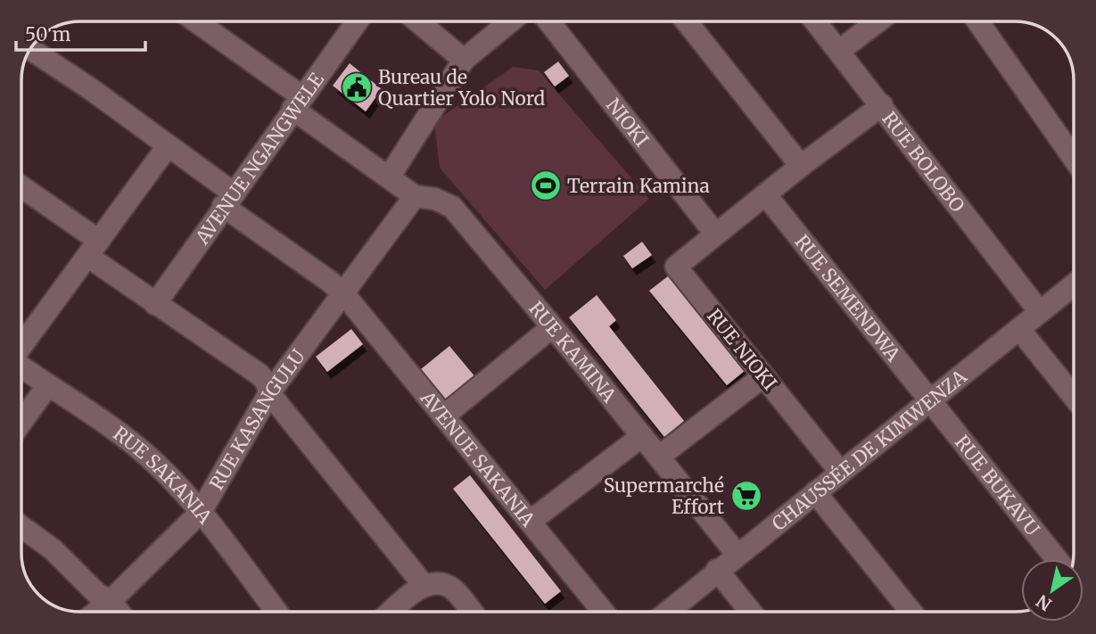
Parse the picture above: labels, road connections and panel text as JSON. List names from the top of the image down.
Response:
{
  "streets": {
    "street": [
      "NIOKI",
      "AVENUE NGANGWELE",
      "RUE BOLOBO",
      "RUE SEMENDWA",
      "RUE NIOKI",
      "RUE KAMINA",
      "RUE KASANGULU",
      "CHAUSSÉE DE KIMWENZA",
      "AVENUE SAKANIA",
      "RUE SAKANIA",
      "RUE BUKAVU"
    ]
  },
  "crossings": [
    ["NIOKI", "RUE NIOKI"],
    ["AVENUE NGANGWELE", "RUE KAMINA"],
    ["AVENUE NGANGWELE", "AVENUE SAKANIA"],
    ["RUE BOLOBO", "CHAUSSÉE DE KIMWENZA"],
    ["RUE SEMENDWA", "CHAUSSÉE DE KIMWENZA"],
    ["RUE SEMENDWA", "RUE BUKAVU"],
    ["RUE NIOKI", "CHAUSSÉE DE KIMWENZA"],
    ["RUE KAMINA", "RUE KASANGULU"],
    ["RUE KAMINA", "CHAUSSÉE DE KIMWENZA"],
    ["RUE KASANGULU", "AVENUE SAKANIA"],
    ["RUE KASANGULU", "RUE SAKANIA"],
    ["CHAUSSÉE DE KIMWENZA", "RUE BUKAVU"]
  ],
  "places": {
    "public building": ["Bureau de Quartier Yolo Nord"],
    "sports": ["Terrain Kamina"],
    "supermarket": ["Supermarché Effort"]
  },
  "scale_bar": "50 m",
  "north": "bottom left"
}
